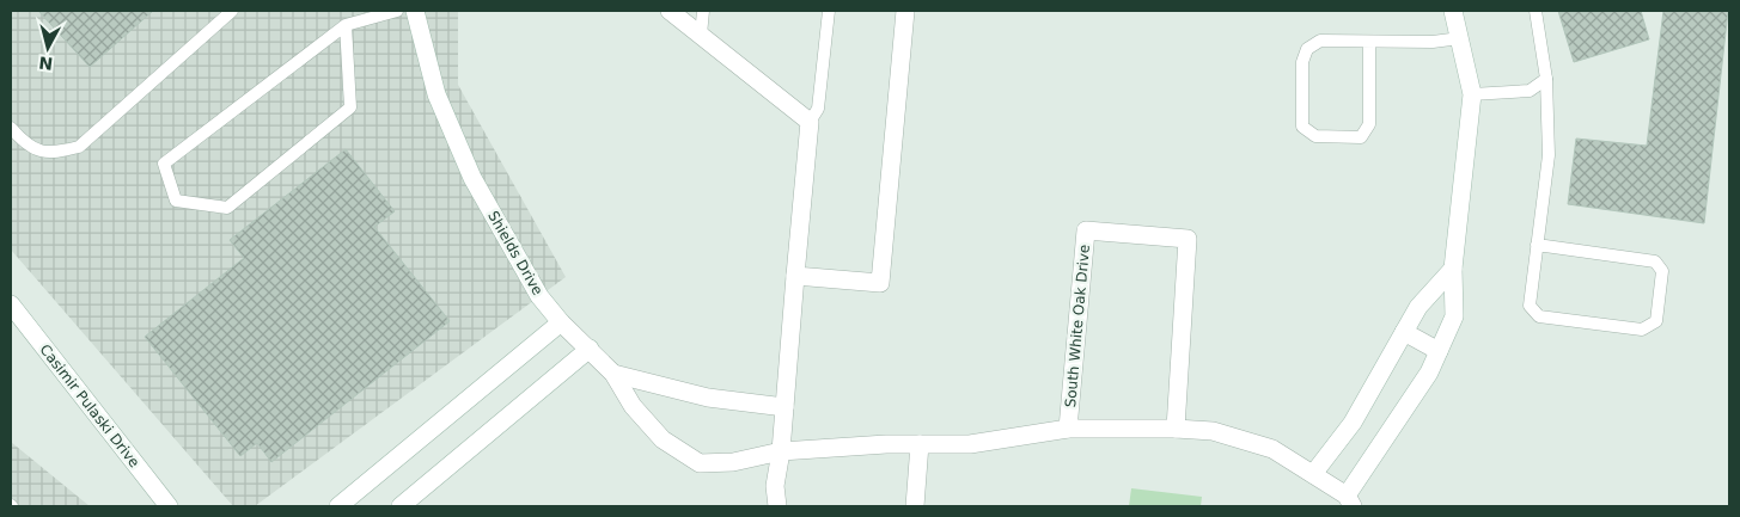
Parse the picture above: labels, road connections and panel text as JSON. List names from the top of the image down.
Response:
{
  "streets": {
    "street": ["Shields Drive", "South White Oak Drive", "Casimir Pulaski Drive"]
  },
  "crossings": [
    ["Shields Drive", "South White Oak Drive"]
  ],
  "north": "bottom"
}
